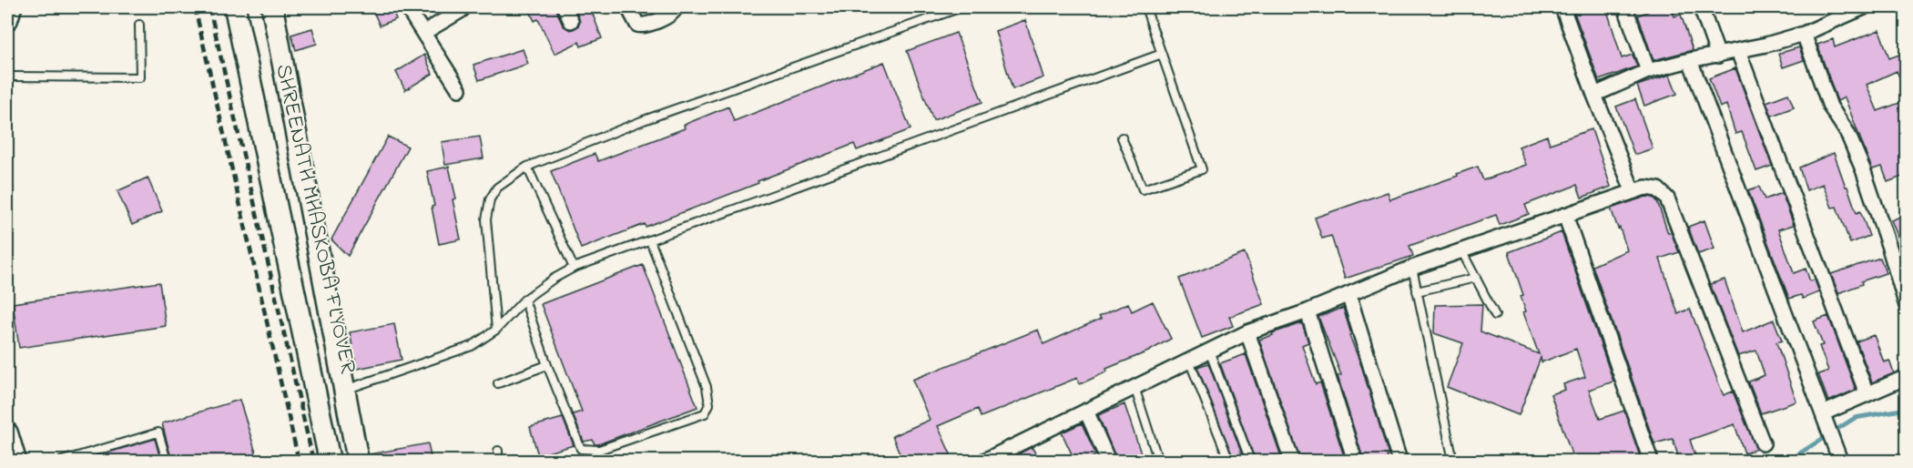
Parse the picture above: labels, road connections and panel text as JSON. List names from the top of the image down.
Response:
{
  "streets": {
    "main road": ["SHREENATH MHASKOBA FLYOVER"]
  }
}
